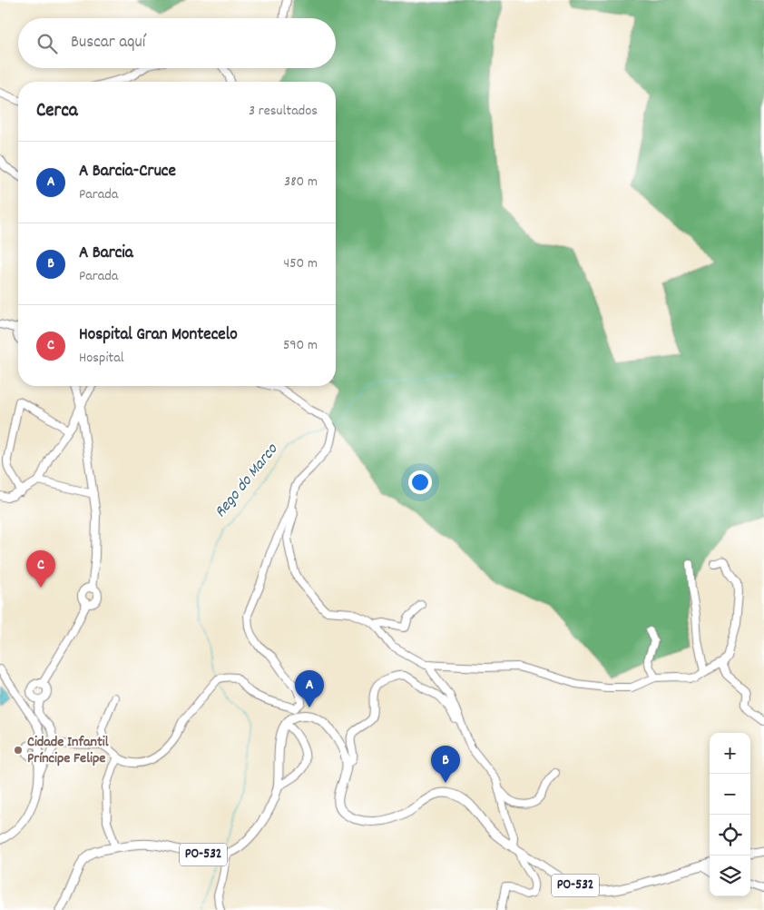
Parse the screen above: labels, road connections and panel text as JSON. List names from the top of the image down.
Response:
{
  "streets": {
    "main road": ["PO-532"]
  },
  "water": ["Rego do Marco"],
  "places": ["Cidade Infantil Príncipe Felipe"],
  "page": {
    "search": "Buscar aquí",
    "heading": ["Cerca", "3 resultados"],
    "list": [
      {
        "mark": "A",
        "name": "A Barcia-Cruce",
        "note": "Parada",
        "value": "380 m"
      },
      {
        "mark": "B",
        "name": "A Barcia",
        "note": "Parada",
        "value": "450 m"
      },
      {
        "mark": "C",
        "name": "Hospital Gran Montecelo",
        "note": "Hospital",
        "value": "590 m"
      }
    ],
    "pins": ["C", "A", "B"],
    "map_buttons": ["+", "−"]
  }
}
